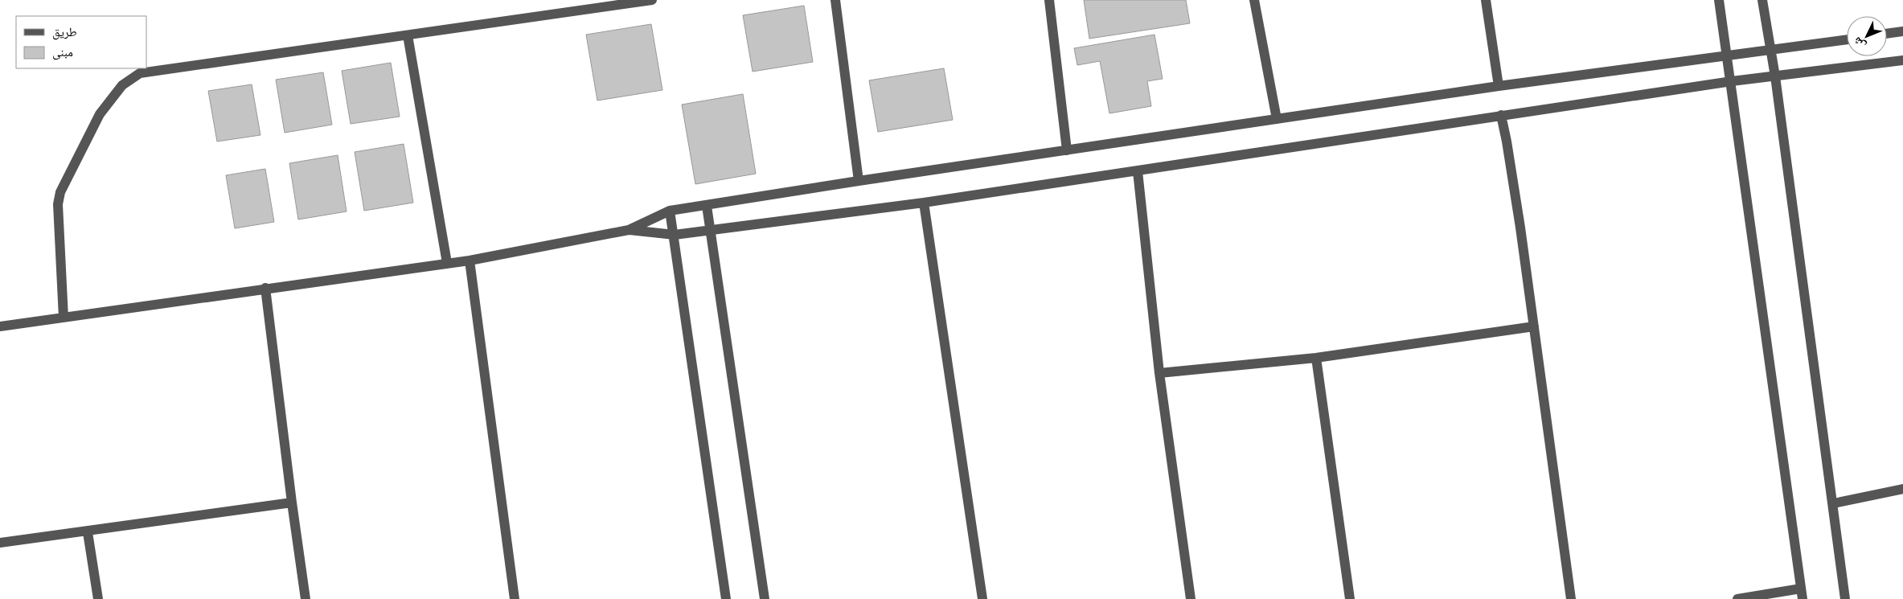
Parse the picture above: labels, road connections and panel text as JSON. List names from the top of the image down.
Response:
{
  "legend": ["طريق", "مبنى"],
  "north": "bottom left"
}
